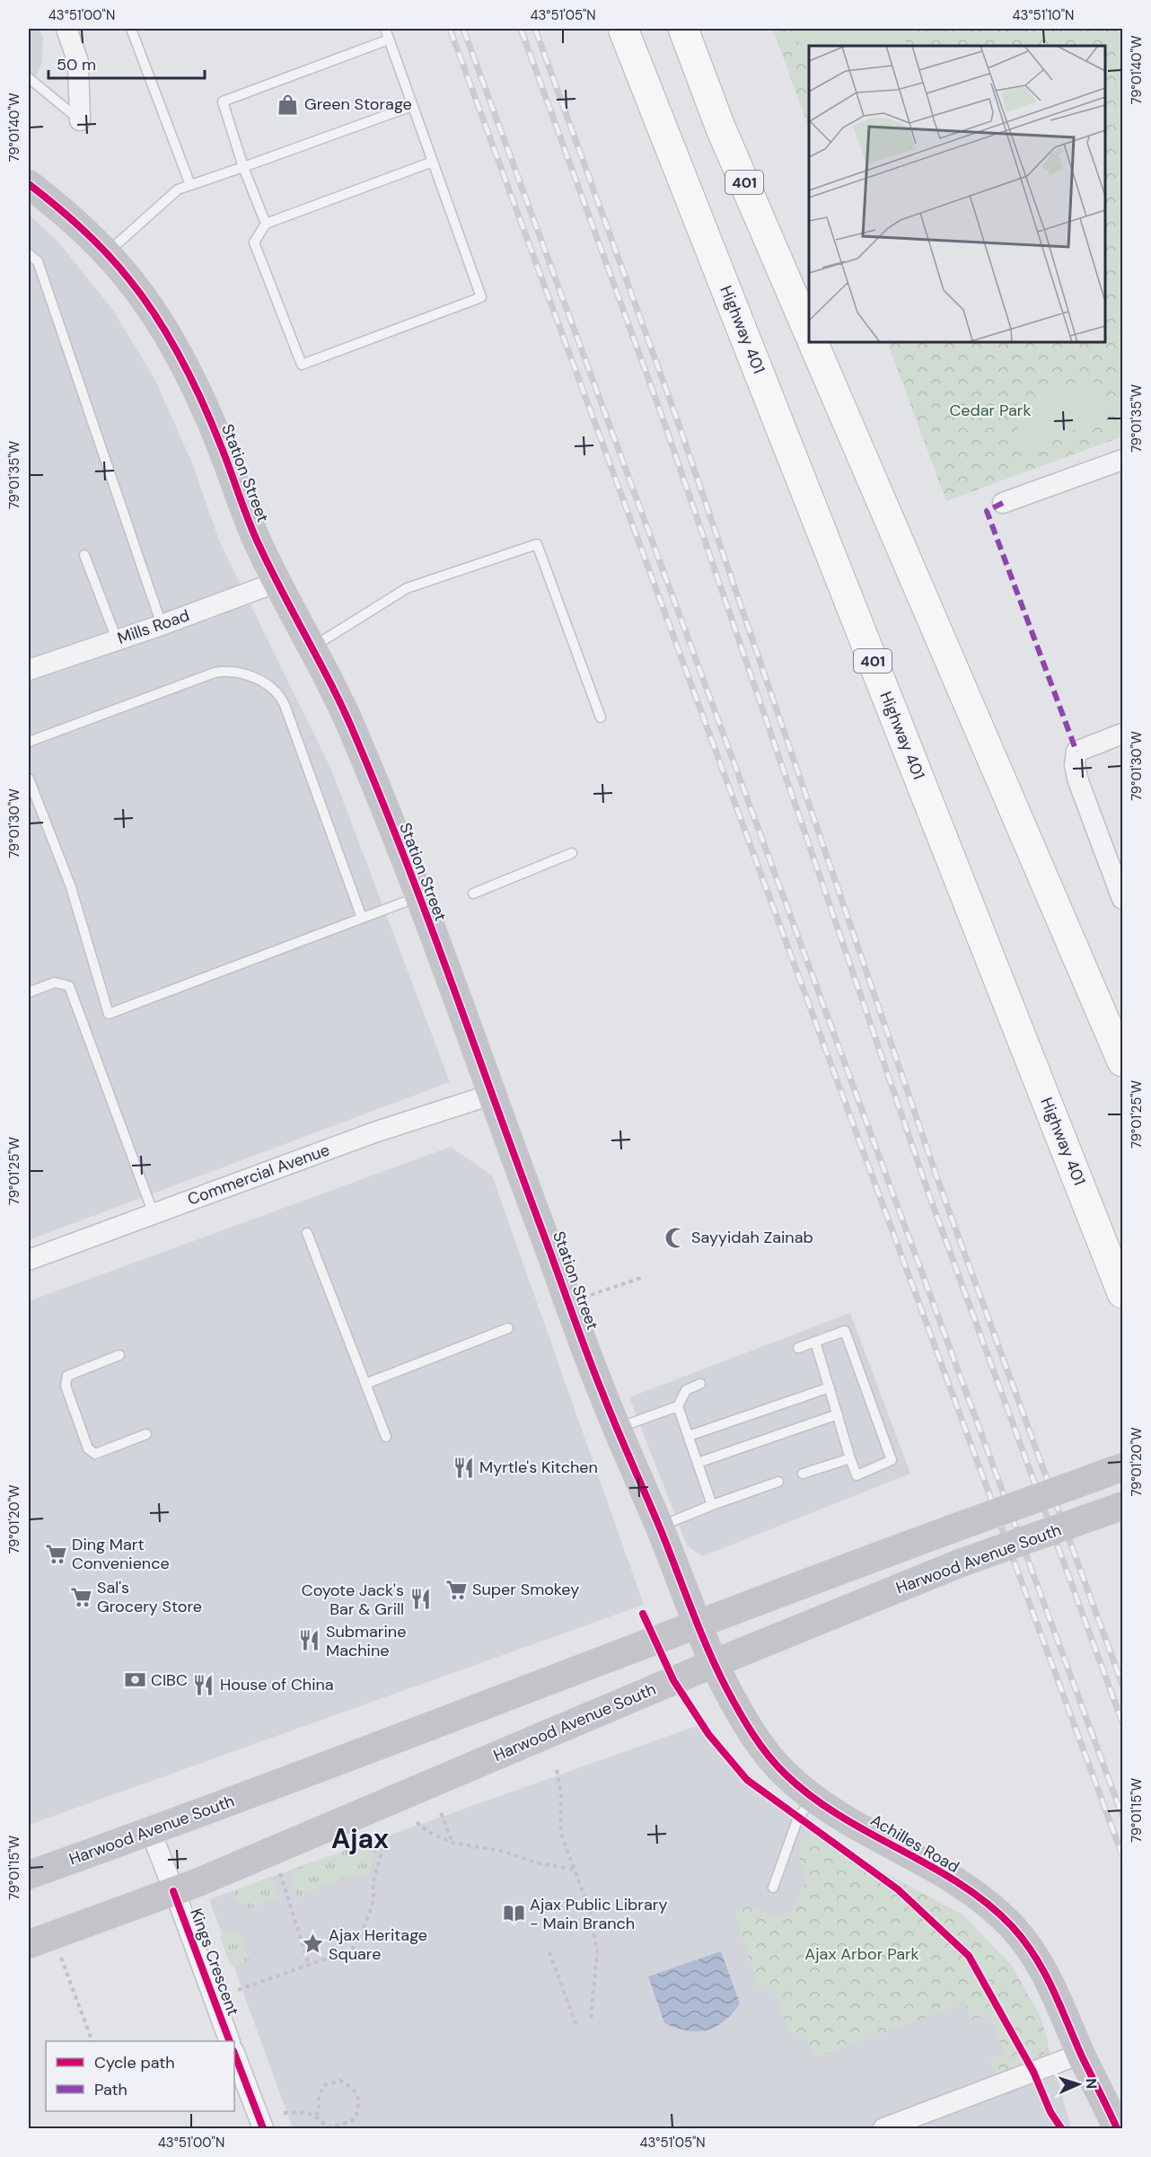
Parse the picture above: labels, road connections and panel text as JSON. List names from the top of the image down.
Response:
{
  "streets": {
    "highway": ["401", "Highway 401"],
    "street": [
      "Station Street",
      "Mills Road",
      "Commercial Avenue",
      "Harwood Avenue South",
      "Achilles Road",
      "Kings Crescent"
    ]
  },
  "crossings": [
    ["Station Street", "Mills Road"],
    ["Station Street", "Commercial Avenue"],
    ["Station Street", "Harwood Avenue South"],
    ["Station Street", "Achilles Road"],
    ["Harwood Avenue South", "Achilles Road"],
    ["Harwood Avenue South", "Kings Crescent"]
  ],
  "districts": ["Ajax"],
  "parks": ["Cedar Park", "Ajax Arbor Park"],
  "places": {
    "shop": ["Green Storage"],
    "mosque": ["Sayyidah Zainab"],
    "restaurant": [
      "Myrtle's Kitchen",
      "Coyote Jack's Bar & Grill",
      "Submarine Machine",
      "House of China"
    ],
    "supermarket": ["Ding Mart Convenience", "Super Smokey", "Sal's Grocery Store"],
    "bank": ["CIBC"],
    "library": ["Ajax Public Library - Main Branch"],
    "place": ["Ajax Heritage Square"]
  },
  "legend": ["Cycle path", "Path"],
  "scale_bar": "50 m",
  "north": "right",
  "coordinates": [
    "43°51'00\"N",
    "43°51'05\"N",
    "43°51'10\"N",
    "79°01'40\"W",
    "79°01'35\"W",
    "79°01'30\"W",
    "79°01'25\"W",
    "79°01'20\"W",
    "79°01'15\"W"
  ]
}
